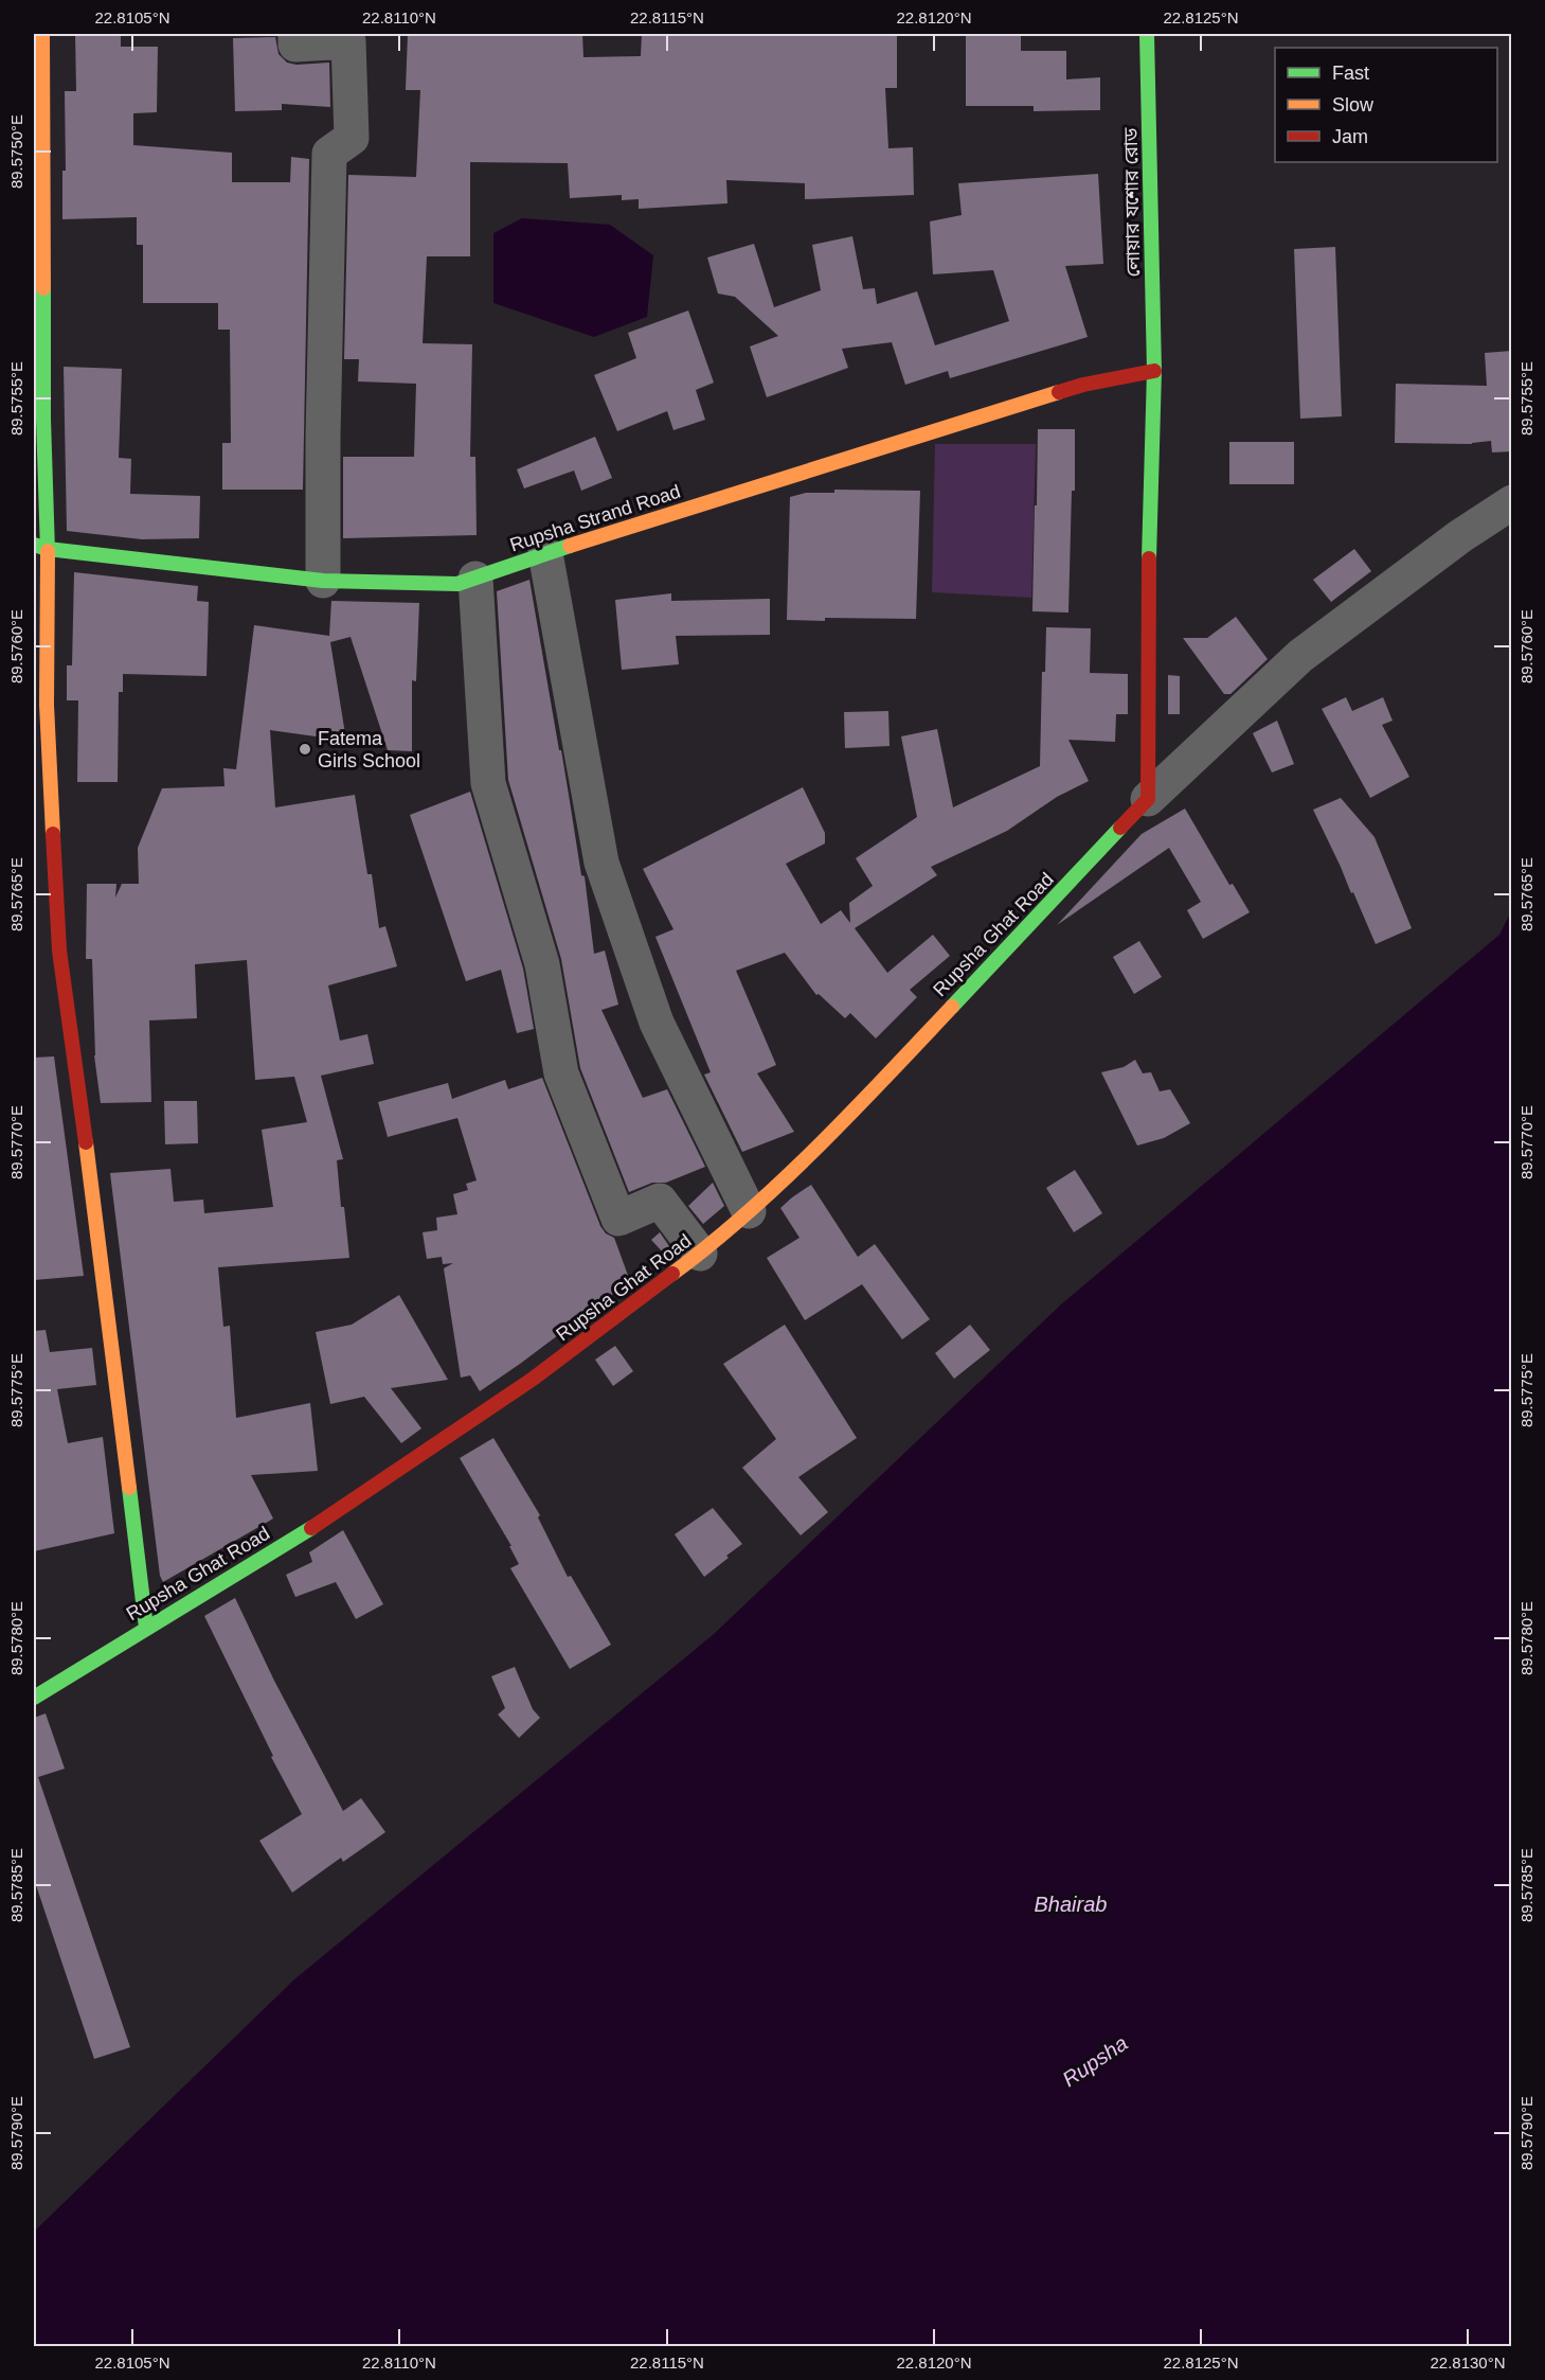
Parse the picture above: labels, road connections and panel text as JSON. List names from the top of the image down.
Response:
{
  "streets": {
    "street": ["লোয়ার যশোর রোড", "Rupsha Strand Road", "Rupsha Ghat Road"]
  },
  "crossings": [
    ["লোয়ার যশোর রোড", "Rupsha Strand Road"],
    ["লোয়ার যশোর রোড", "Rupsha Ghat Road"]
  ],
  "water": ["Bhairab", "Rupsha"],
  "places": ["Fatema Girls School"],
  "legend": ["Fast", "Slow", "Jam"],
  "coordinates": [
    "22.8105°N",
    "22.8110°N",
    "22.8115°N",
    "22.8120°N",
    "22.8125°N",
    "89.5750°E",
    "89.5755°E",
    "89.5760°E",
    "89.5765°E",
    "89.5770°E",
    "89.5775°E",
    "89.5780°E",
    "89.5785°E",
    "89.5790°E",
    "22.8130°N"
  ]
}
